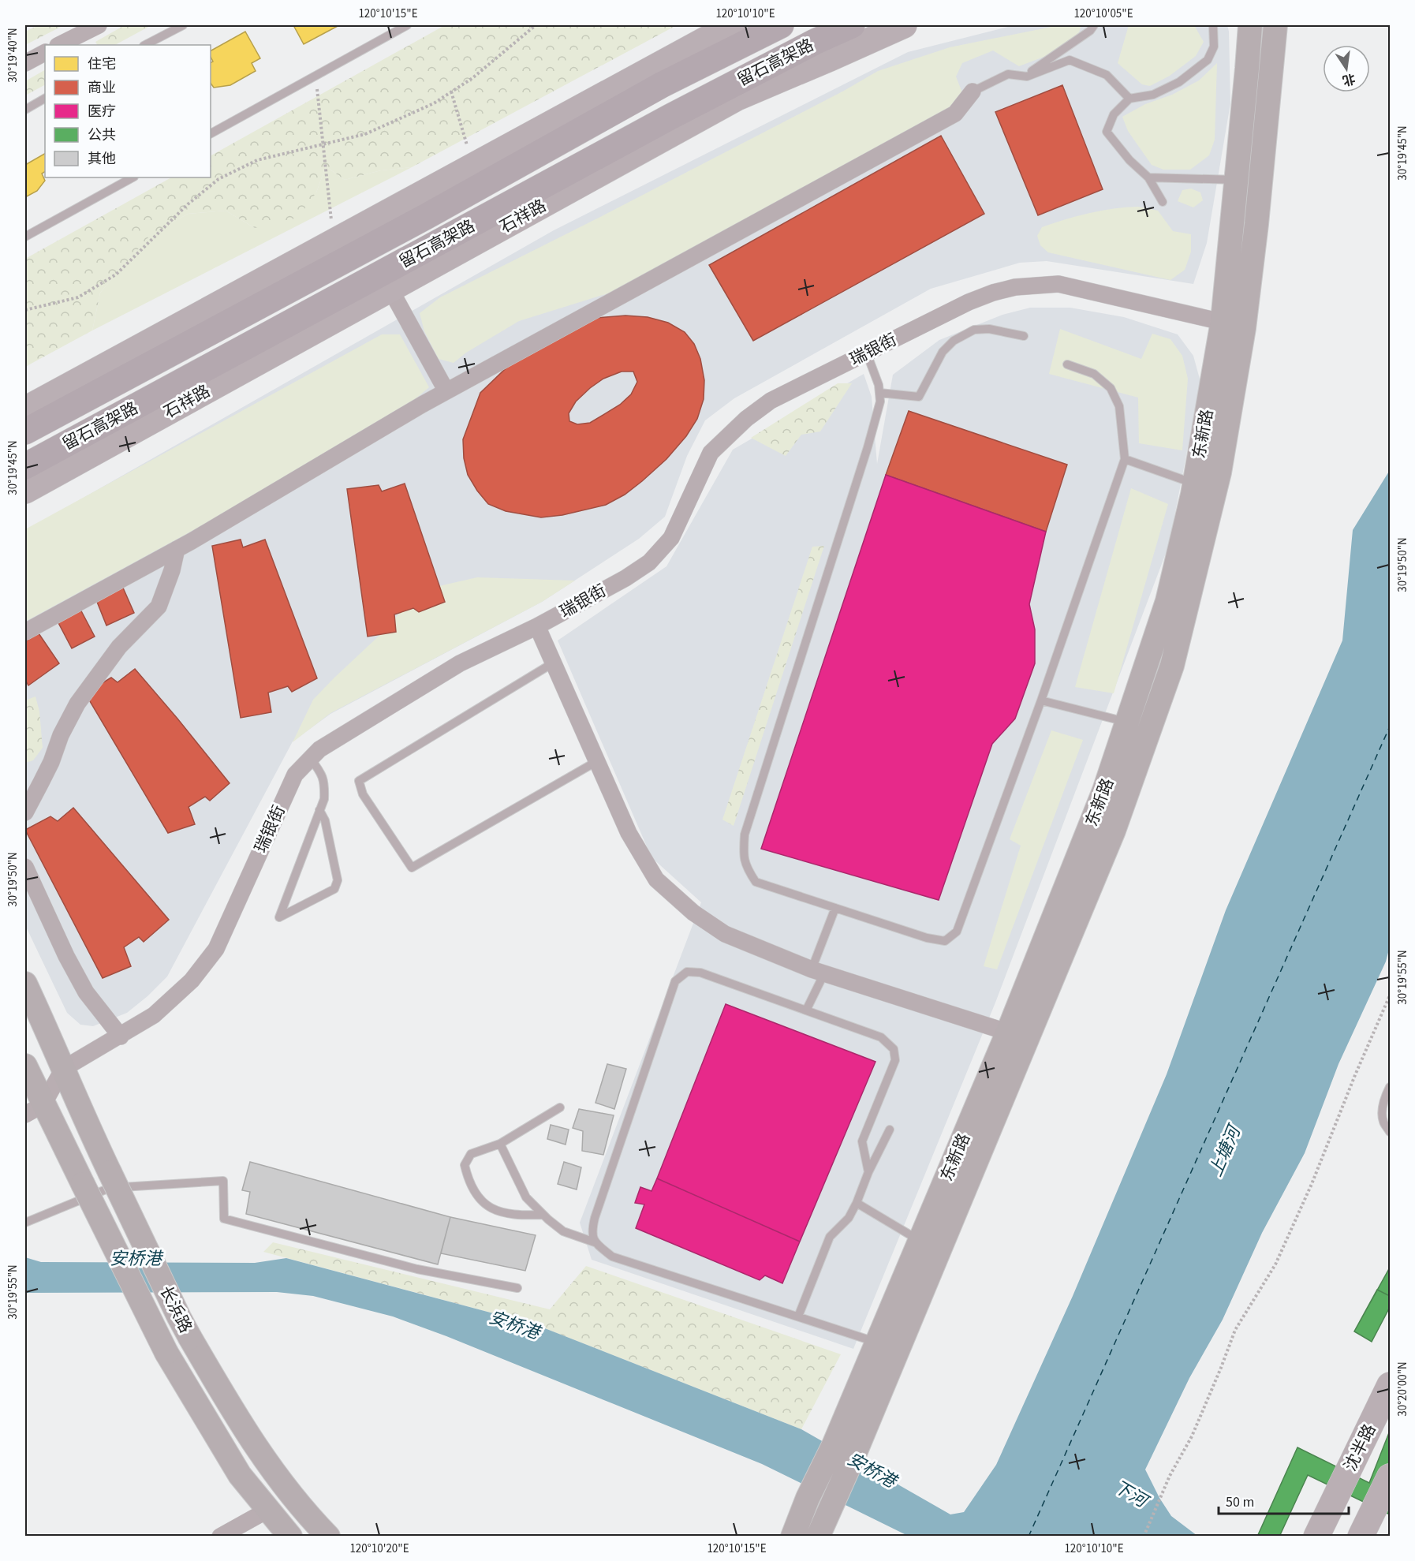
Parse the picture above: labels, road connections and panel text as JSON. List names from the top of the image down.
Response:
{
  "streets": {
    "highway": ["留石高架路"],
    "main road": [
      "石祥路",
      "东新路",
      "长浜路",
      "沈半路"
    ],
    "street": ["瑞银街"]
  },
  "crossings": [
    ["瑞银街", "东新路"],
    ["瑞银街", "长浜路"]
  ],
  "water": ["上塘河", "安桥港", "下河"],
  "legend": [
    "住宅",
    "商业",
    "医疗",
    "公共",
    "其他"
  ],
  "scale_bar": "50 m",
  "north": "bottom",
  "coordinates": [
    "120°10'15\"E",
    "120°10'10\"E",
    "120°10'05\"E",
    "30°19'40\"N",
    "30°19'45\"N",
    "30°19'50\"N",
    "30°19'55\"N",
    "30°20'00\"N",
    "120°10'20\"E"
  ]
}
